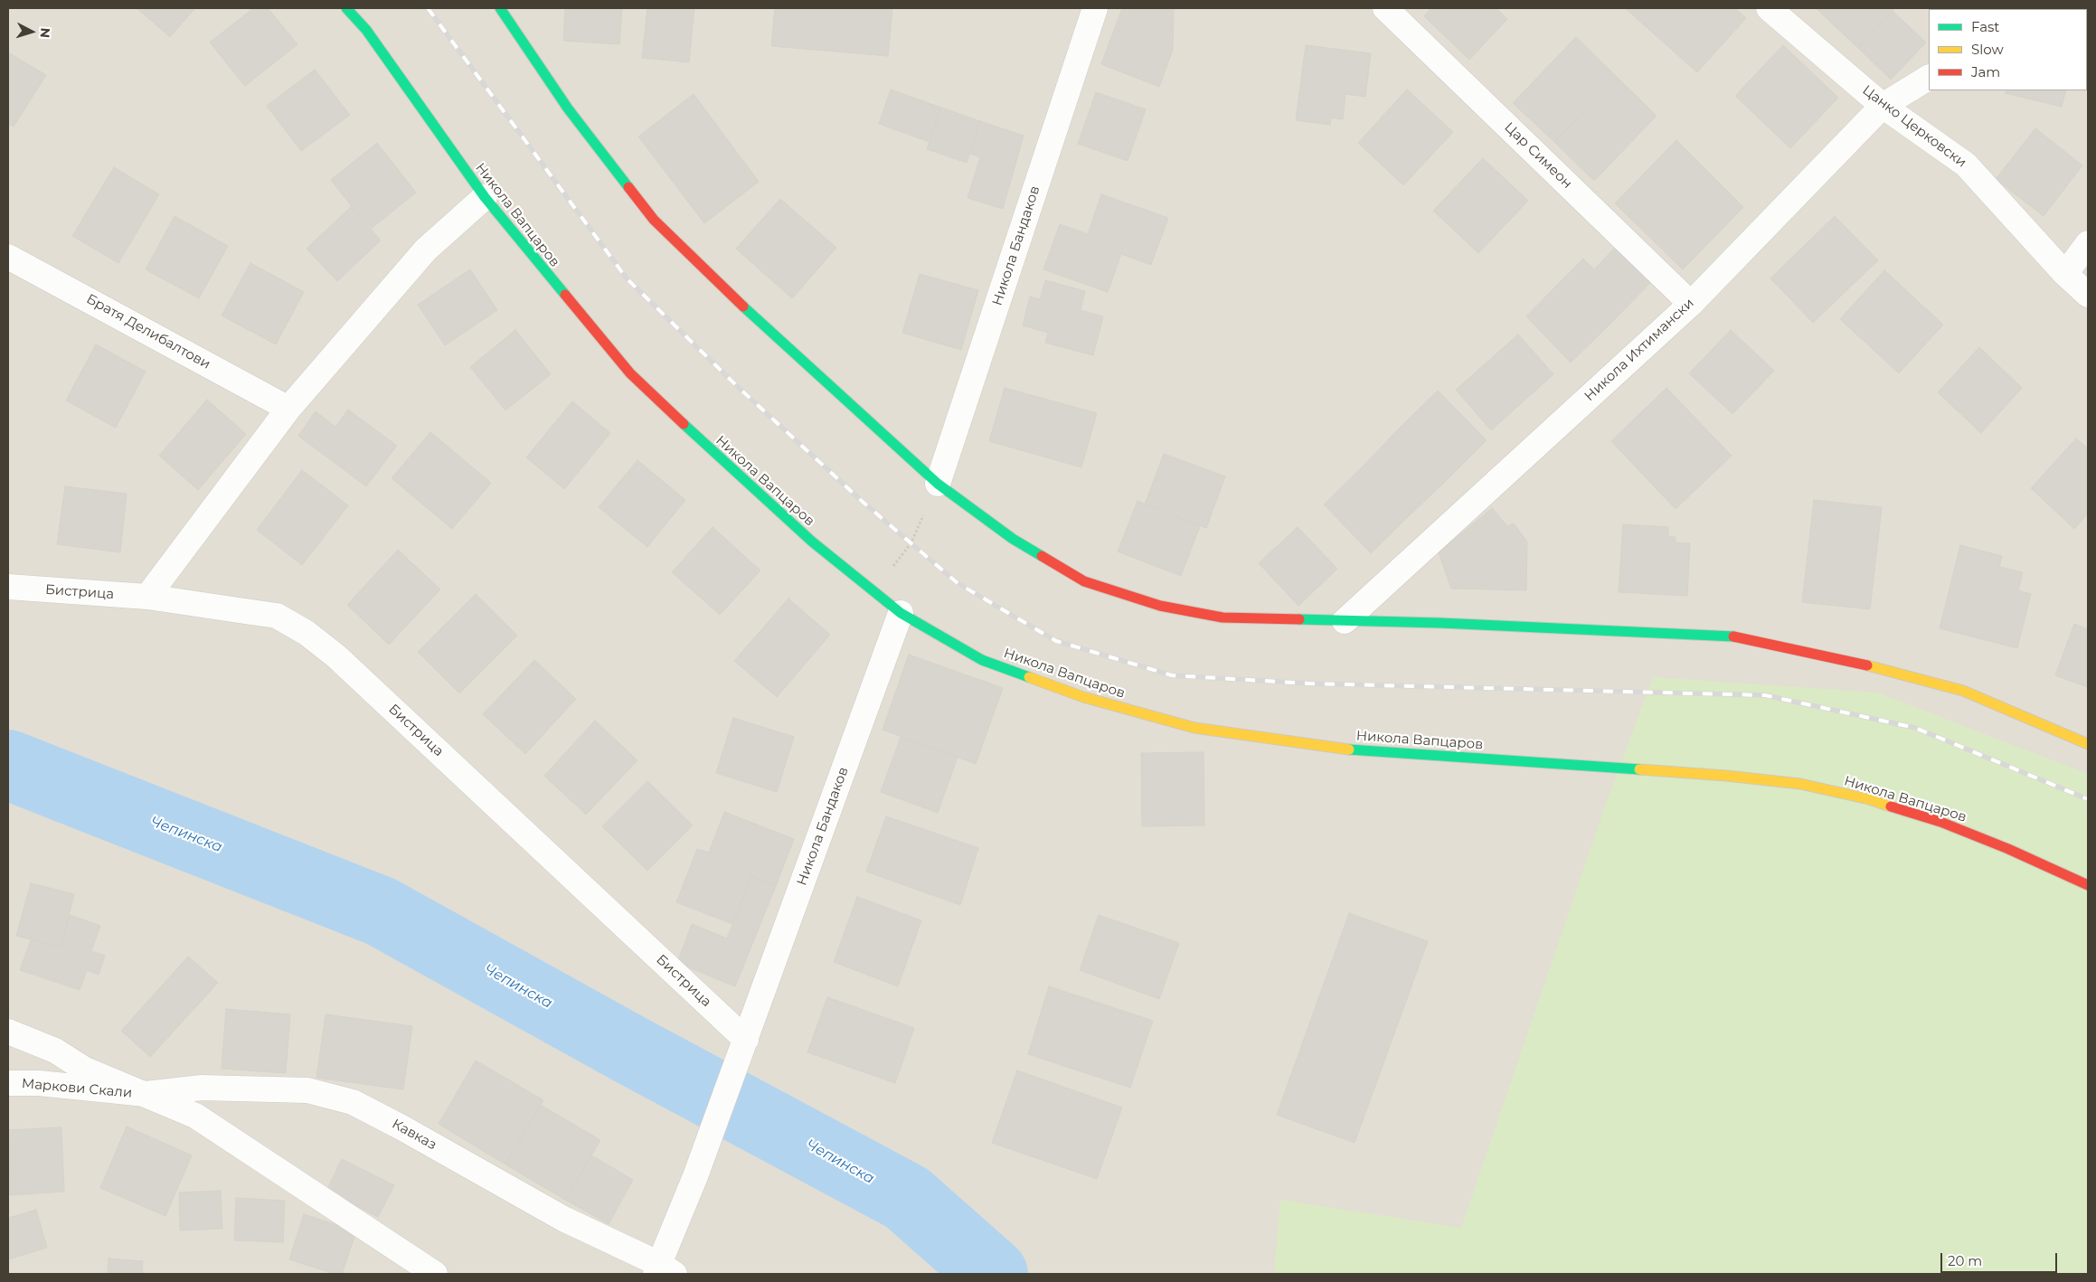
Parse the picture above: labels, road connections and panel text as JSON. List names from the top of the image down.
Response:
{
  "streets": {
    "street": [
      "Цанко Церковски",
      "Цар Симеон",
      "Никола Вапцаров",
      "Никола Бандаков",
      "Братя Делибалтови",
      "Никола Ихтимански",
      "Бистрица",
      "Маркови Скали",
      "Кавказ"
    ]
  },
  "crossings": [
    ["Цанко Церковски", "Никола Ихтимански"],
    ["Цар Симеон", "Никола Ихтимански"],
    ["Никола Вапцаров", "Никола Бандаков"],
    ["Никола Бандаков", "Бистрица"],
    ["Никола Бандаков", "Кавказ"],
    ["Маркови Скали", "Кавказ"]
  ],
  "water": ["Чепинска"],
  "legend": ["Fast", "Slow", "Jam"],
  "scale_bar": "20 m",
  "north": "right"
}
